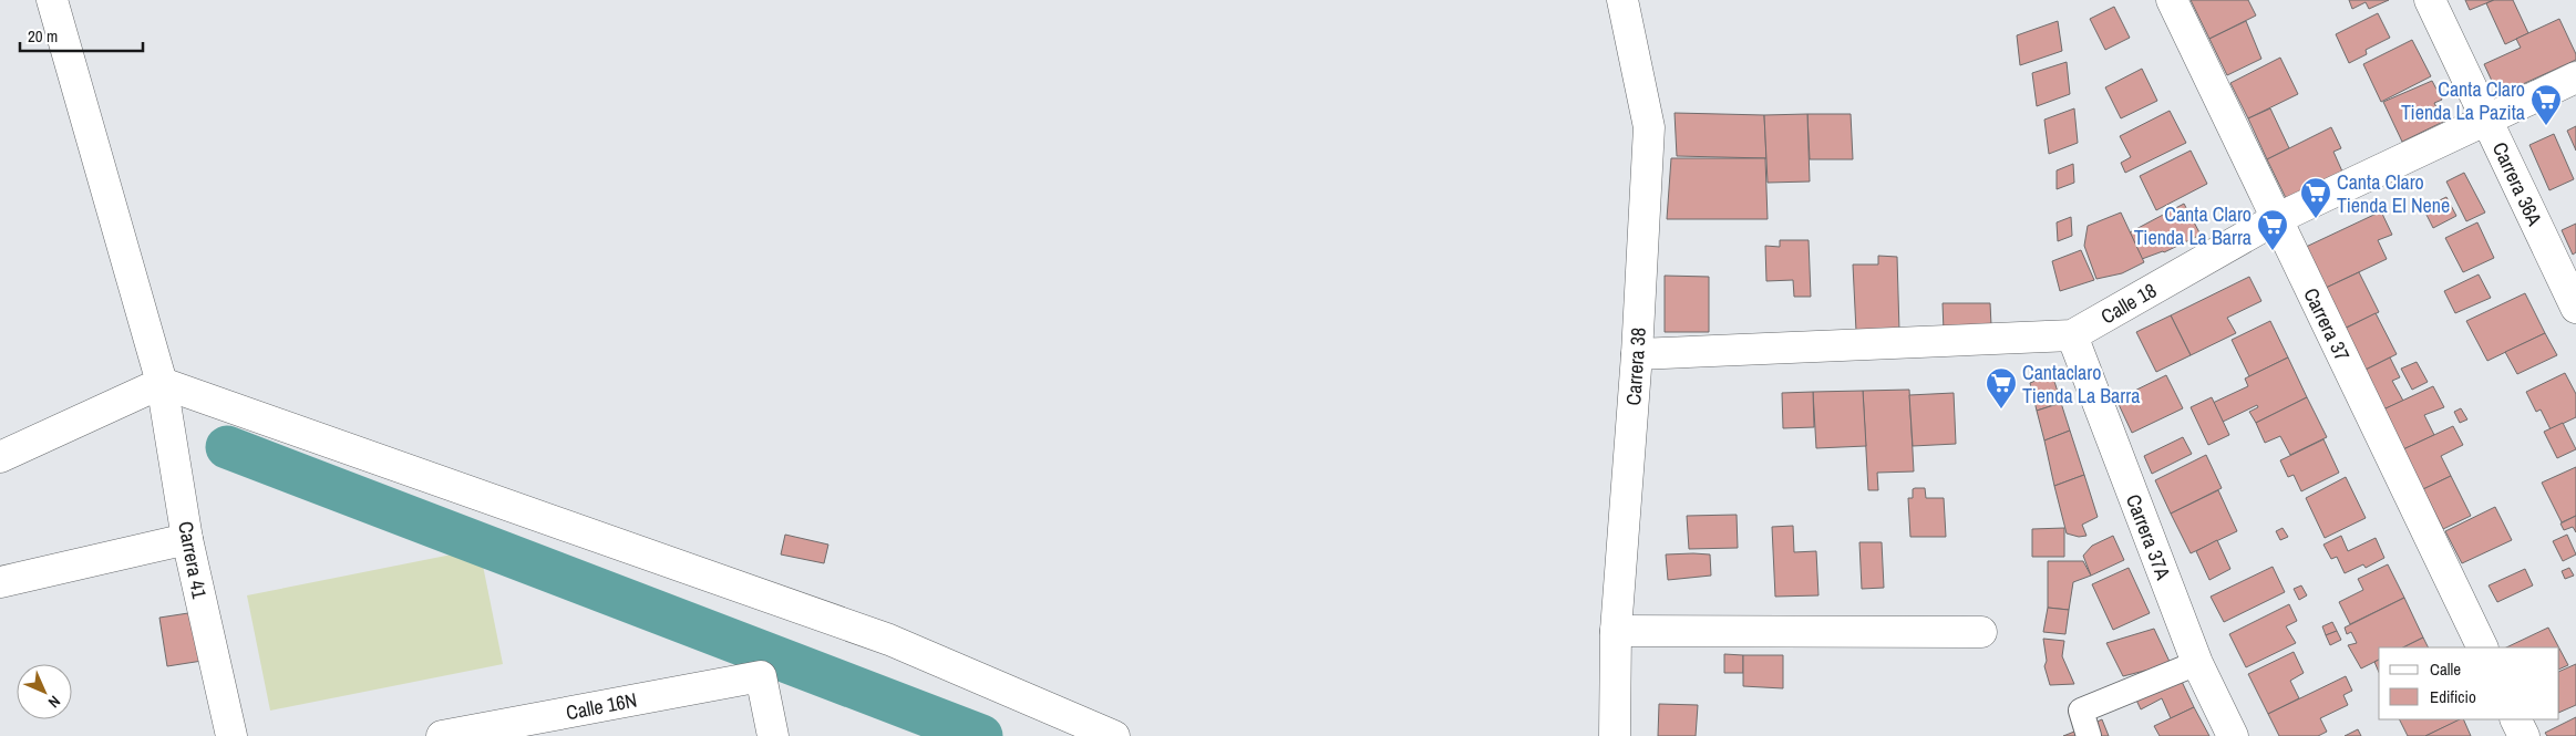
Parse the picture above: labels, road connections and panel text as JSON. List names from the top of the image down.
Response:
{
  "streets": {
    "street": [
      "Carrera 36A",
      "Calle 18",
      "Carrera 37",
      "Carrera 38",
      "Carrera 37A",
      "Carrera 41",
      "Calle 16N"
    ]
  },
  "crossings": [
    ["Carrera 36A", "Calle 18"],
    ["Calle 18", "Carrera 37"],
    ["Calle 18", "Carrera 38"],
    ["Calle 18", "Carrera 37A"]
  ],
  "places": {
    "supermarket": [
      "Canta Claro Tienda La Pazita",
      "Canta Claro Tienda El Nene",
      "Canta Claro Tienda La Barra",
      "Cantaclaro Tienda La Barra"
    ]
  },
  "legend": ["Calle", "Edificio"],
  "scale_bar": "20 m",
  "north": "bottom right"
}
